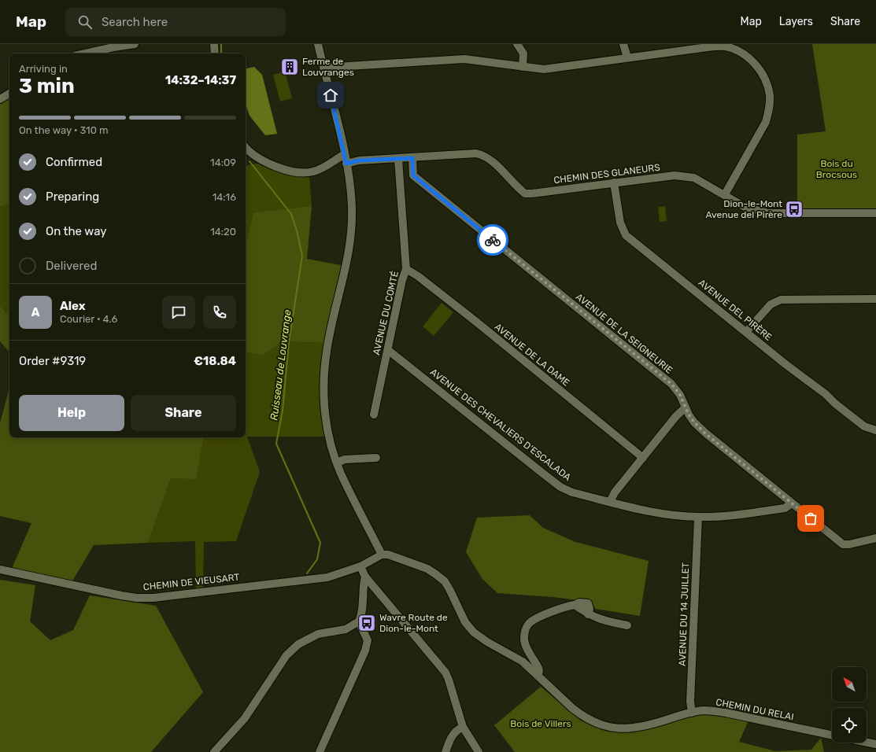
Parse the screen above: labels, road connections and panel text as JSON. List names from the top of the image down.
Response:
{
  "streets": {
    "street": [
      "CHEMIN DES GLANEURS",
      "AVENUE DEL PIRÈRE",
      "AVENUE DU COMTÉ",
      "AVENUE DE LA SEIGNEURIE",
      "AVENUE DE LA DAME",
      "AVENUE DES CHEVALIERS D'ESCALADA",
      "CHEMIN DE VIEUSART",
      "AVENUE DU 14 JUILLET",
      "CHEMIN DU RELAI"
    ]
  },
  "crossings": [
    ["CHEMIN DES GLANEURS", "AVENUE DEL PIRÈRE"],
    ["CHEMIN DES GLANEURS", "AVENUE DU COMTÉ"],
    ["AVENUE DU COMTÉ", "AVENUE DE LA DAME"],
    ["AVENUE DU COMTÉ", "AVENUE DES CHEVALIERS D'ESCALADA"],
    ["AVENUE DE LA SEIGNEURIE", "AVENUE DES CHEVALIERS D'ESCALADA"],
    ["AVENUE DES CHEVALIERS D'ESCALADA", "AVENUE DU 14 JUILLET"],
    ["CHEMIN DE VIEUSART", "CHEMIN DU RELAI"],
    ["AVENUE DU 14 JUILLET", "CHEMIN DU RELAI"]
  ],
  "water": ["Ruisseau de Louvrange"],
  "parks": ["Bois du Brocsous", "Bois de Villers"],
  "places": {
    "building": ["Ferme de Louvranges"],
    "bus stop": ["Dion-le-Mont Avenue del Pirère", "Wavre Route de Dion-le-Mont"]
  },
  "north": "top left",
  "page": {
    "header": "Map",
    "search": "Search here",
    "nav": ["Map", "Layers", "Share"],
    "heading": ["3 min", "Arriving in", "14:32–14:37"],
    "panel": [
      "Alex",
      "Courier · 4.6",
      "Order #9319",
      "€18.84"
    ],
    "bar": "On the way · 310 m",
    "list": [
      ["Confirmed", "14:09"],
      ["Preparing", "14:16"],
      ["On the way", "14:20"],
      "Delivered"
    ],
    "round": "A",
    "buttons": ["Help", "Share"]
  }
}
